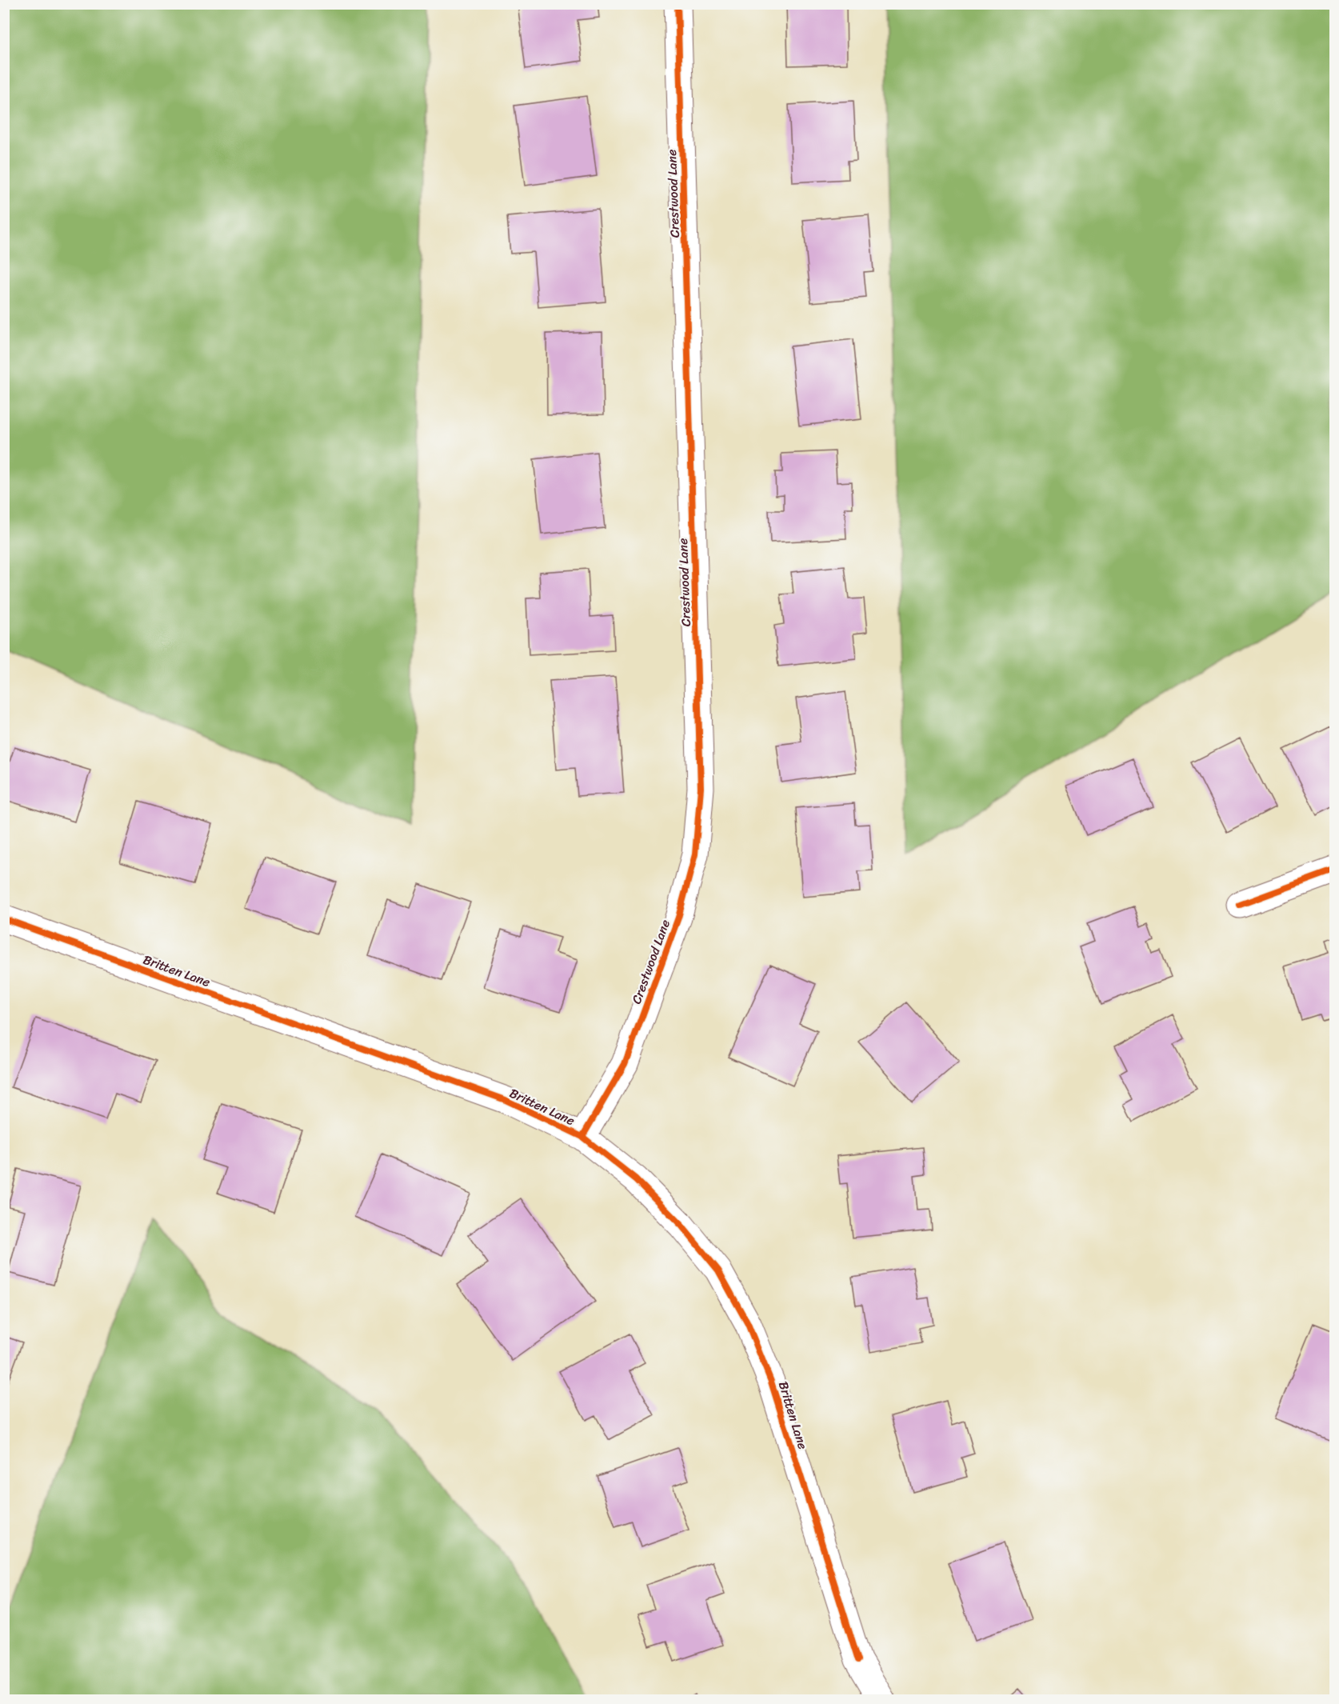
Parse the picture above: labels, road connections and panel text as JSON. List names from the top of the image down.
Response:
{
  "streets": {
    "street": ["Crestwood Lane", "Britten Lane"]
  },
  "crossings": [
    ["Crestwood Lane", "Britten Lane"]
  ]
}
